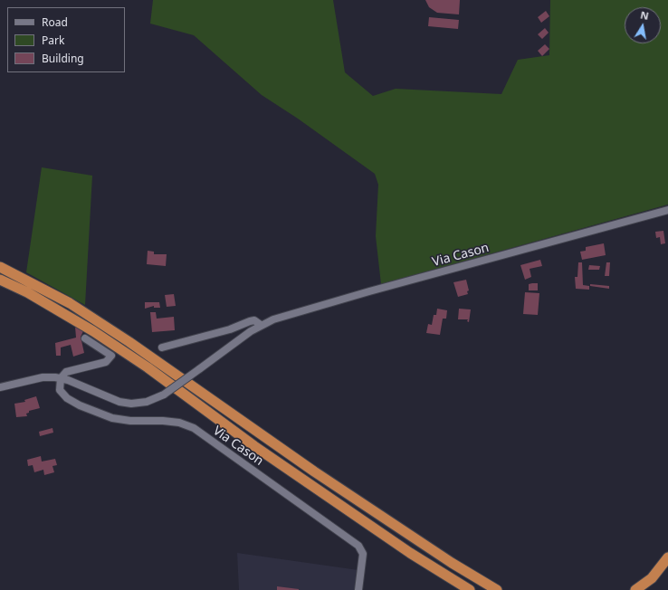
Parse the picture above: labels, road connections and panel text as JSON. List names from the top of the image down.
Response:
{
  "streets": {
    "street": ["Via Cason"]
  },
  "legend": ["Road", "Park", "Building"],
  "north": "top"
}
